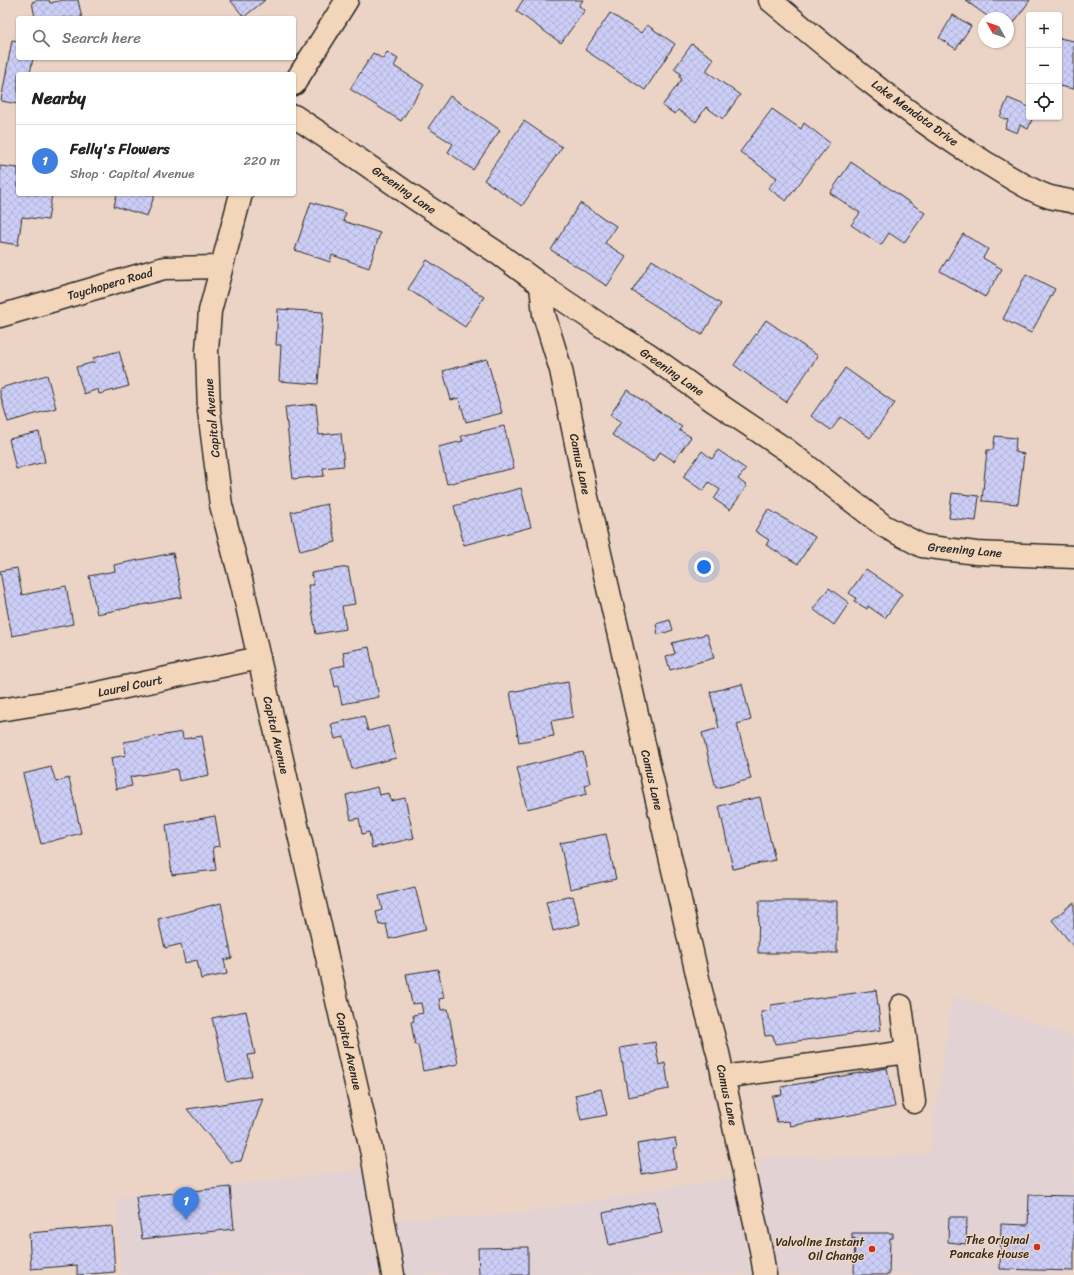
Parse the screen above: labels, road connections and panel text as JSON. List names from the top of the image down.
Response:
{
  "streets": {
    "street": [
      "Lake Mendota Drive",
      "Greening Lane",
      "Taychopera Road",
      "Capital Avenue",
      "Camus Lane",
      "Laurel Court"
    ]
  },
  "crossings": [
    ["Greening Lane", "Camus Lane"],
    ["Taychopera Road", "Capital Avenue"],
    ["Capital Avenue", "Laurel Court"]
  ],
  "places": ["The Original Pancake House", "Valvoline Instant Oil Change"],
  "north": "top left",
  "page": {
    "map_buttons": ["+", "−"],
    "search": "Search here",
    "heading": "Nearby",
    "list": [
      {
        "mark": "1",
        "name": "Felly's Flowers",
        "note": "Shop · Capital Avenue",
        "value": "220 m"
      }
    ],
    "pins": "1"
  }
}
